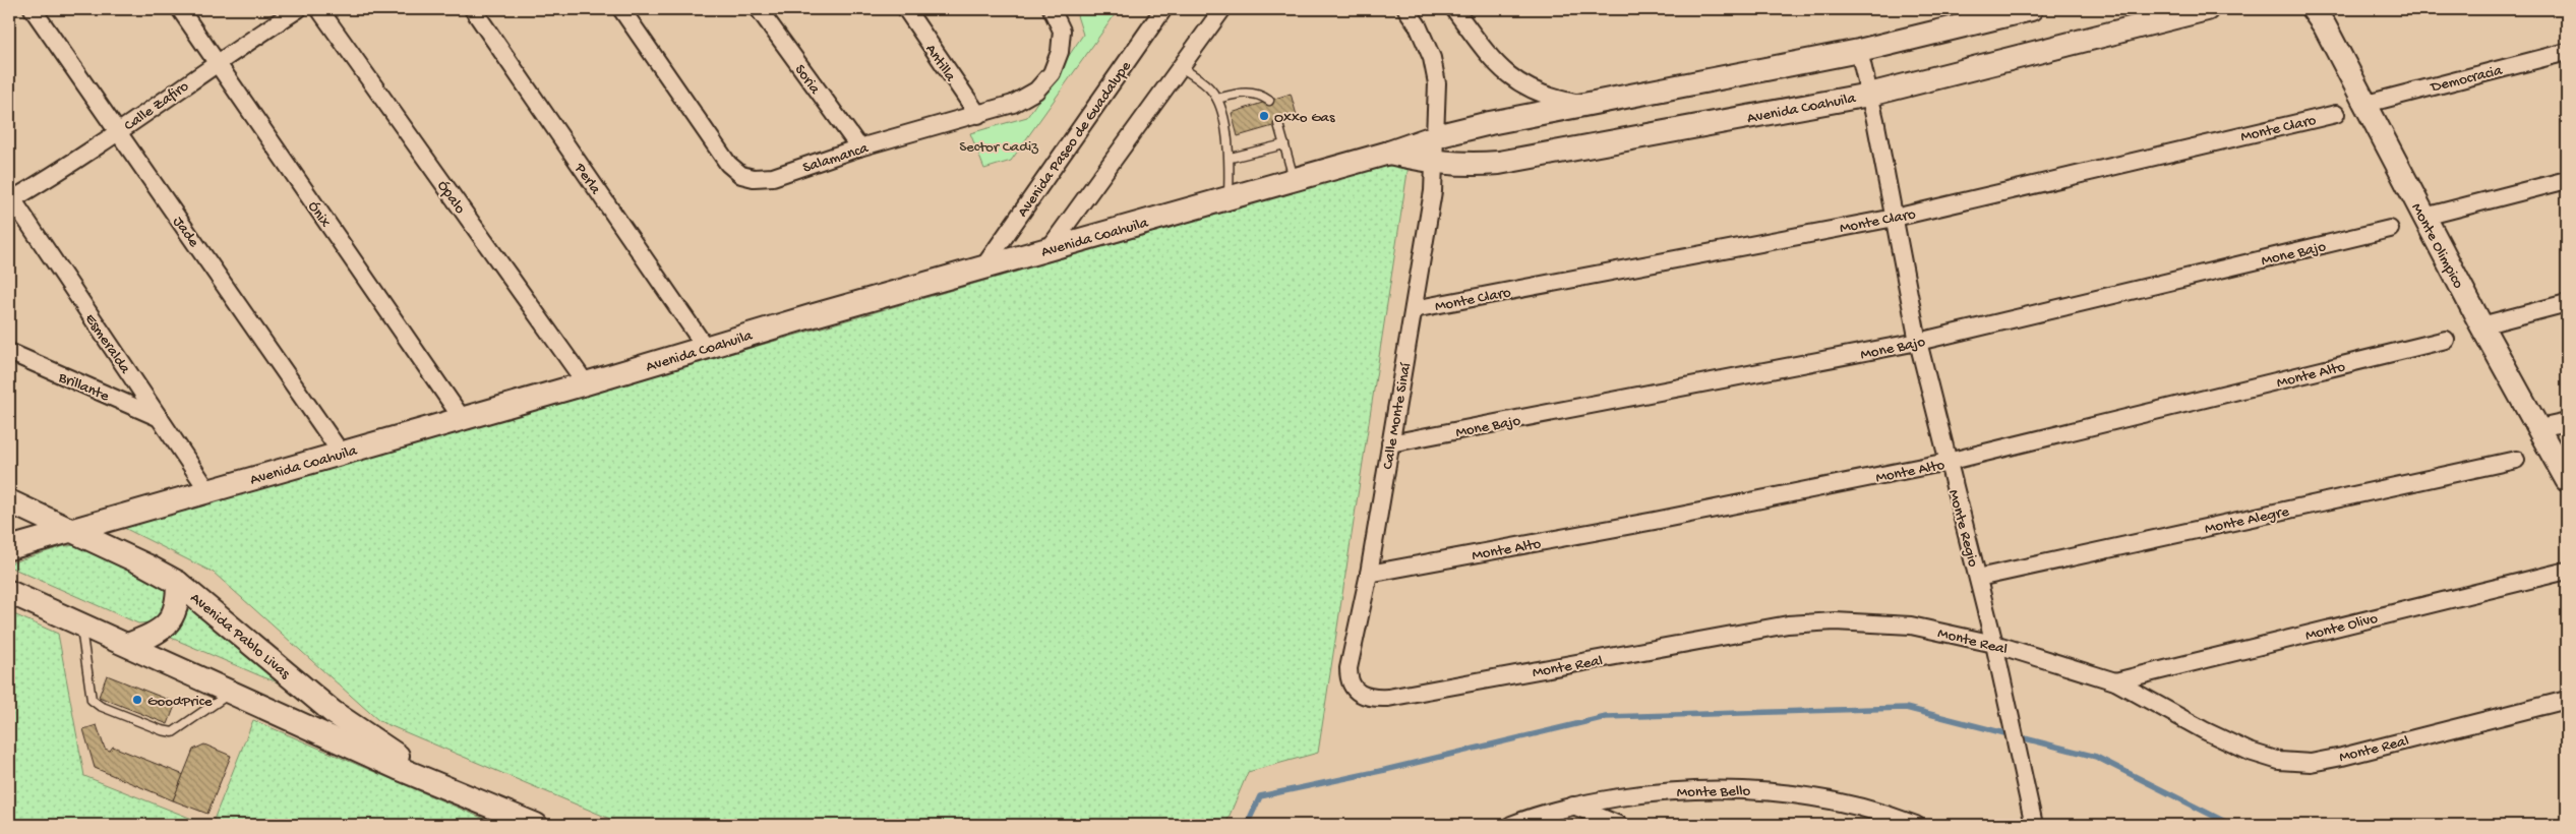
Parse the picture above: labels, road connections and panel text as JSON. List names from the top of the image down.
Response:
{
  "streets": {
    "street": [
      "Antilla",
      "Democracia",
      "Soria",
      "Calle Zafiro",
      "Avenida Coahuila",
      "Monte Claro",
      "Avenida Paseo de Guadalupe",
      "Salamanca",
      "Perla",
      "Ópalo",
      "Ónix",
      "Jade",
      "Monte Olimpico",
      "Mone Bajo",
      "Esmeralda",
      "Monte Alto",
      "Brillante",
      "Calle Monte Sinaí",
      "Monte Alegre",
      "Monte Regio",
      "Monte Olivo",
      "Avenida Pablo Livas",
      "Monte Real",
      "Monte Bello"
    ]
  },
  "crossings": [
    ["Antilla", "Salamanca"],
    ["Democracia", "Monte Olimpico"],
    ["Soria", "Salamanca"],
    ["Calle Zafiro", "Ónix"],
    ["Calle Zafiro", "Jade"],
    ["Calle Zafiro", "Esmeralda"],
    ["Avenida Coahuila", "Avenida Paseo de Guadalupe"],
    ["Avenida Coahuila", "Perla"],
    ["Avenida Coahuila", "Ópalo"],
    ["Avenida Coahuila", "Ónix"],
    ["Avenida Coahuila", "Jade"],
    ["Avenida Coahuila", "Esmeralda"],
    ["Avenida Coahuila", "Calle Monte Sinaí"],
    ["Avenida Coahuila", "Monte Regio"],
    ["Avenida Coahuila", "Avenida Pablo Livas"],
    ["Monte Claro", "Calle Monte Sinaí"],
    ["Monte Claro", "Monte Regio"],
    ["Mone Bajo", "Calle Monte Sinaí"],
    ["Mone Bajo", "Monte Regio"],
    ["Esmeralda", "Brillante"],
    ["Monte Alto", "Calle Monte Sinaí"],
    ["Monte Alto", "Monte Regio"],
    ["Calle Monte Sinaí", "Monte Real"],
    ["Monte Alegre", "Monte Regio"],
    ["Monte Regio", "Monte Real"],
    ["Monte Olivo", "Monte Real"]
  ],
  "parks": ["Sector Cadiz"],
  "places": ["Oxxo Gas", "GoodPrice"]
}
